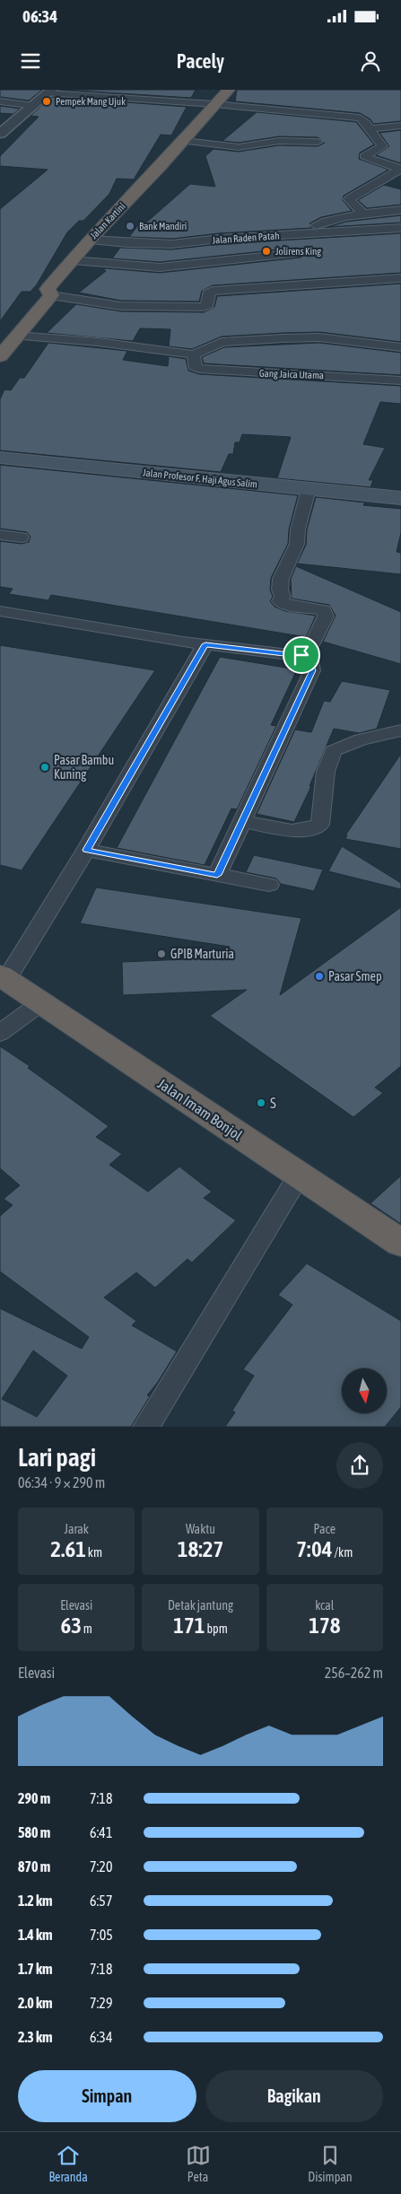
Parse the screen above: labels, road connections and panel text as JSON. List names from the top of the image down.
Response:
{
  "streets": {
    "highway": ["Jalan Kartini", "Jalan Imam Bonjol"],
    "main road": ["Jalan Profesor F. Haji Agus Salim"],
    "street": ["Jalan Raden Patah", "Gang Jaica Utama"]
  },
  "crossings": [
    ["Jalan Kartini", "Jalan Raden Patah"]
  ],
  "places": [
    "Pempek Mang Ujuk",
    "Bank Mandiri",
    "Jolirens King",
    "Pasar Bambu Kuning",
    "GPIB Marturia",
    "Pasar Smep",
    "S"
  ],
  "north": "bottom",
  "page": {
    "status": "06:34",
    "header": "Pacely",
    "heading": ["Lari pagi", "06:34 · 9 × 290 m"],
    "stats": [
      ["Jarak", "2.61 km"],
      ["Waktu", "18:27"],
      ["Pace", "7:04 /km"],
      ["Elevasi", "63 m"],
      ["Detak jantung", "171 bpm"],
      ["kcal", "178"]
    ],
    "chart": ["Elevasi", "256–262 m"],
    "list": [
      {
        "name": "290 m",
        "note": "7:18"
      },
      {
        "name": "580 m",
        "note": "6:41"
      },
      {
        "name": "870 m",
        "note": "7:20"
      },
      {
        "name": "1.2 km",
        "note": "6:57"
      },
      {
        "name": "1.4 km",
        "note": "7:05"
      },
      {
        "name": "1.7 km",
        "note": "7:18"
      },
      {
        "name": "2.0 km",
        "note": "7:29"
      },
      {
        "name": "2.3 km",
        "note": "6:34"
      }
    ],
    "buttons": ["Simpan", "Bagikan"],
    "tabs": ["Beranda", "Peta", "Disimpan"]
  }
}
